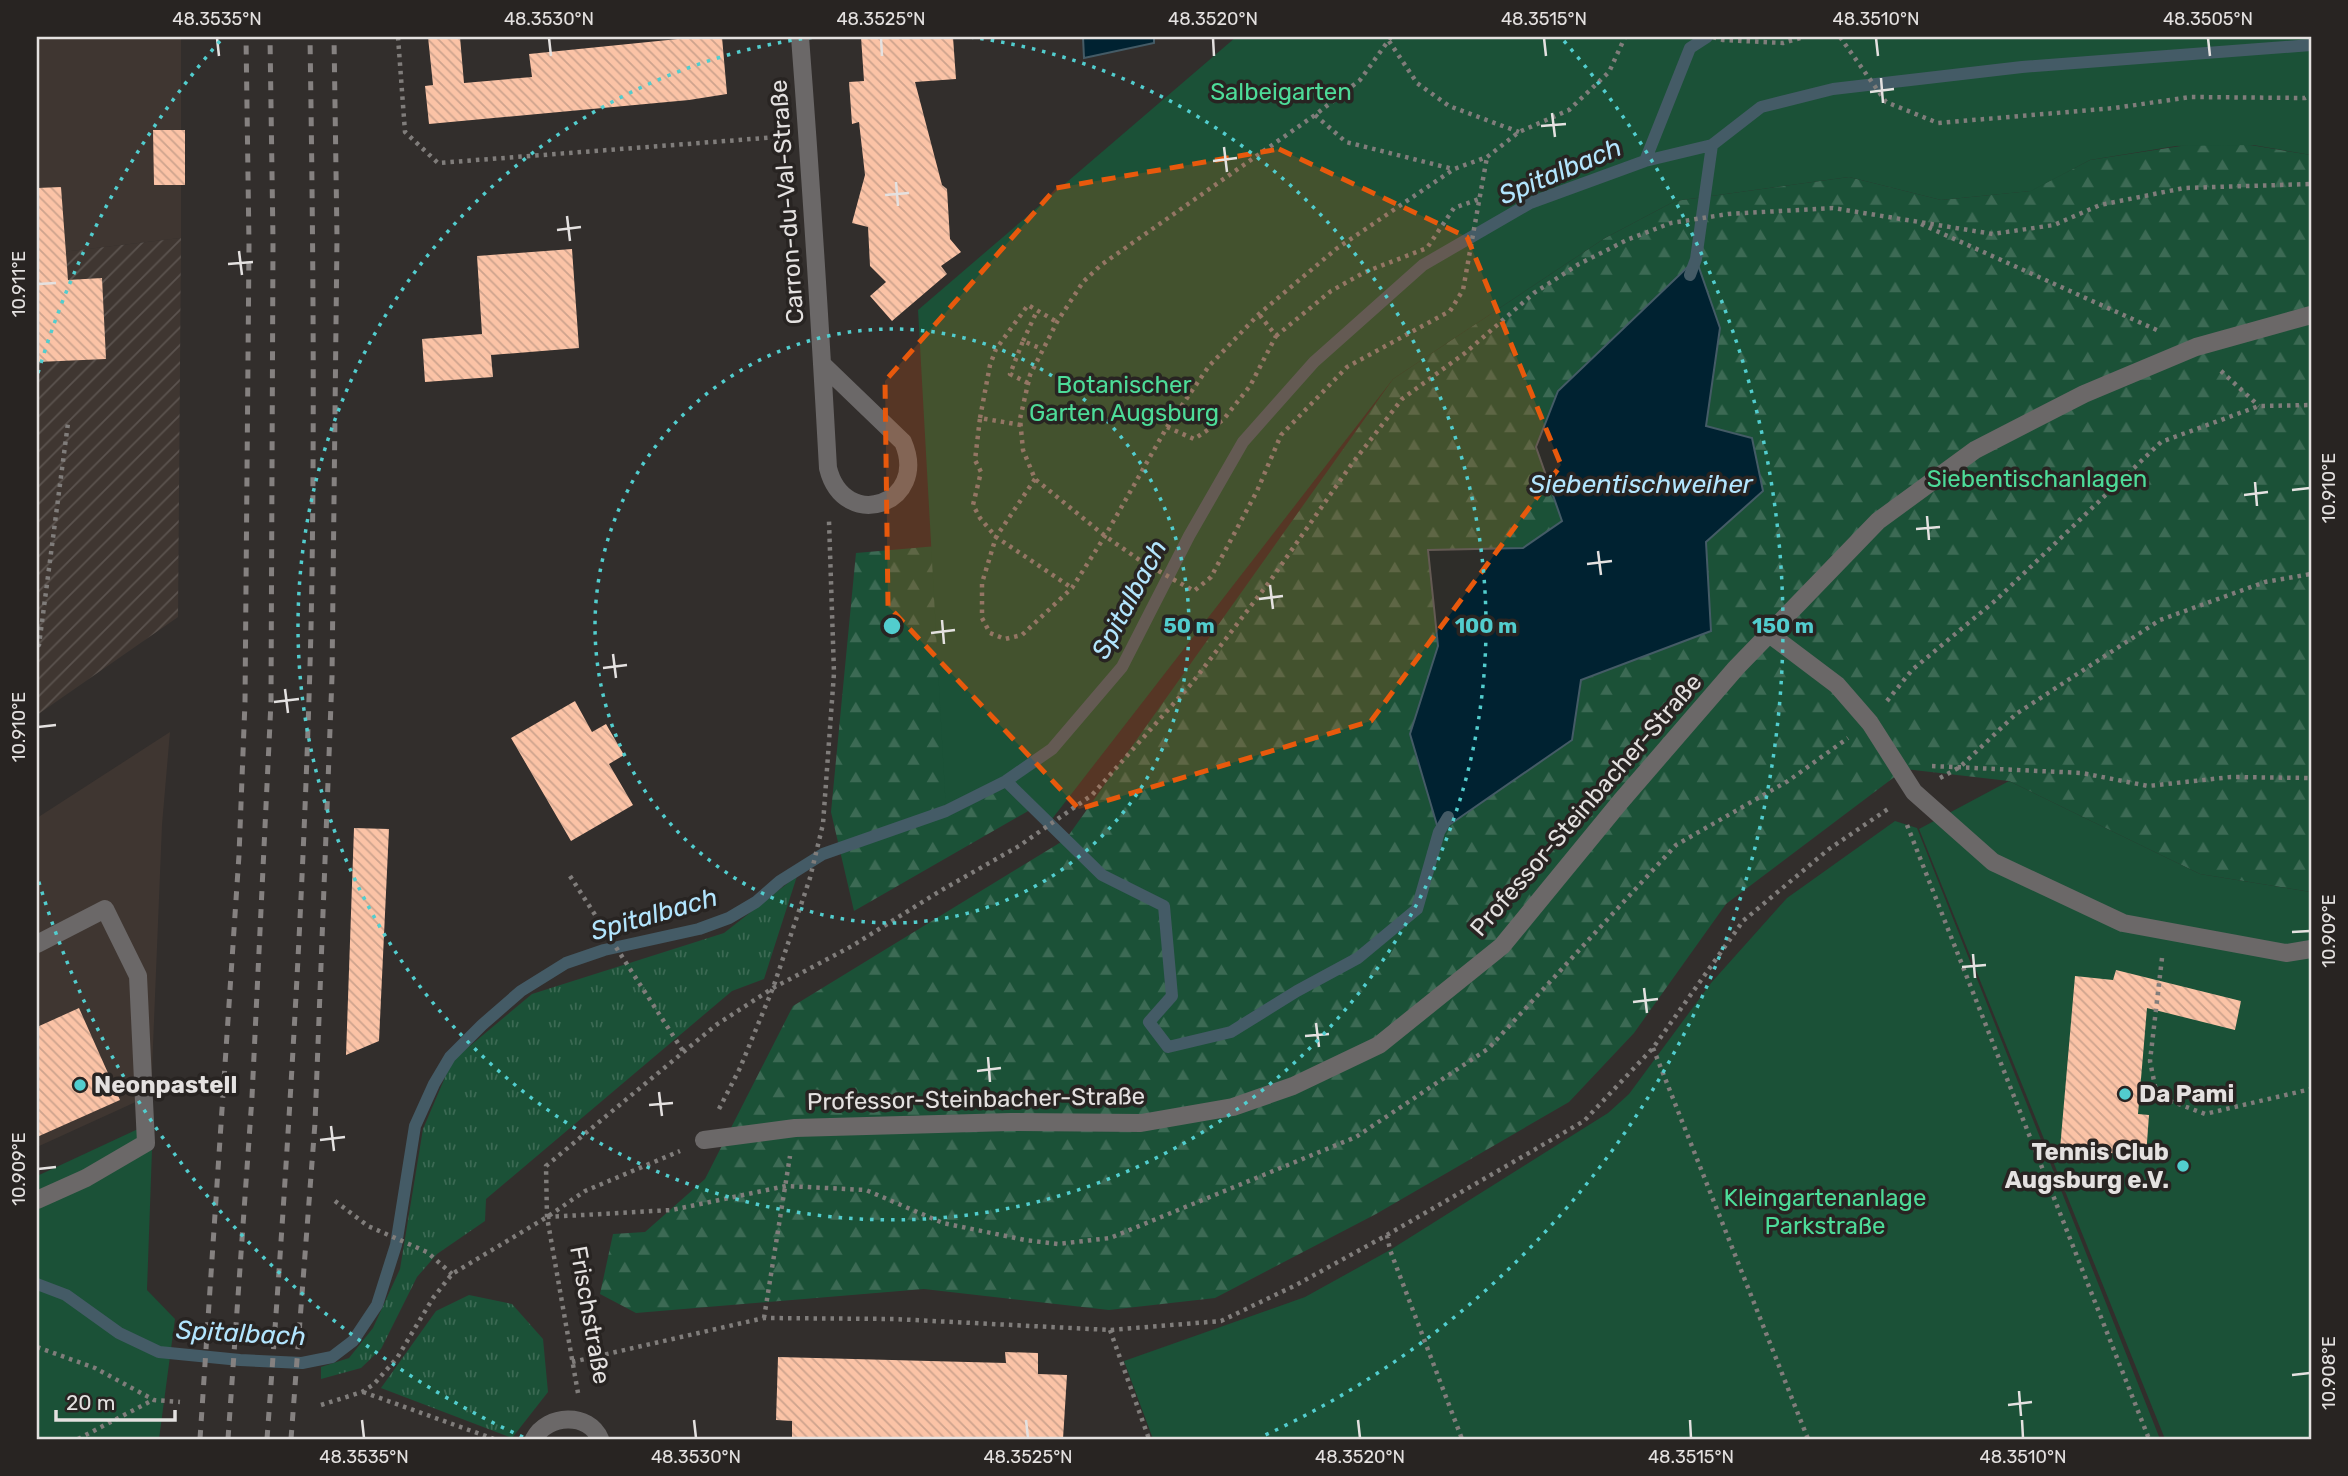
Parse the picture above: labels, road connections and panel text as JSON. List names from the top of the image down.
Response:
{
  "streets": {
    "street": ["Carron-du-Val-Straße", "Professor-Steinbacher-Straße", "Frischstraße"]
  },
  "water": ["Spitalbach", "Siebentischweiher"],
  "parks": [
    "Salbeigarten",
    "Botanischer Garten Augsburg",
    "Siebentischanlagen",
    "Kleingartenanlage Parkstraße"
  ],
  "places": ["Neonpastell", "Da Pami", "Tennis Club Augsburg e.V."],
  "scale_bar": "20 m",
  "coordinates": [
    "48.3535°N",
    "48.3530°N",
    "48.3525°N",
    "48.3520°N",
    "48.3515°N",
    "48.3510°N",
    "48.3505°N",
    "10.911°E",
    "10.910°E",
    "10.909°E",
    "10.908°E"
  ],
  "rings": ["50 m", "100 m", "150 m"]
}
